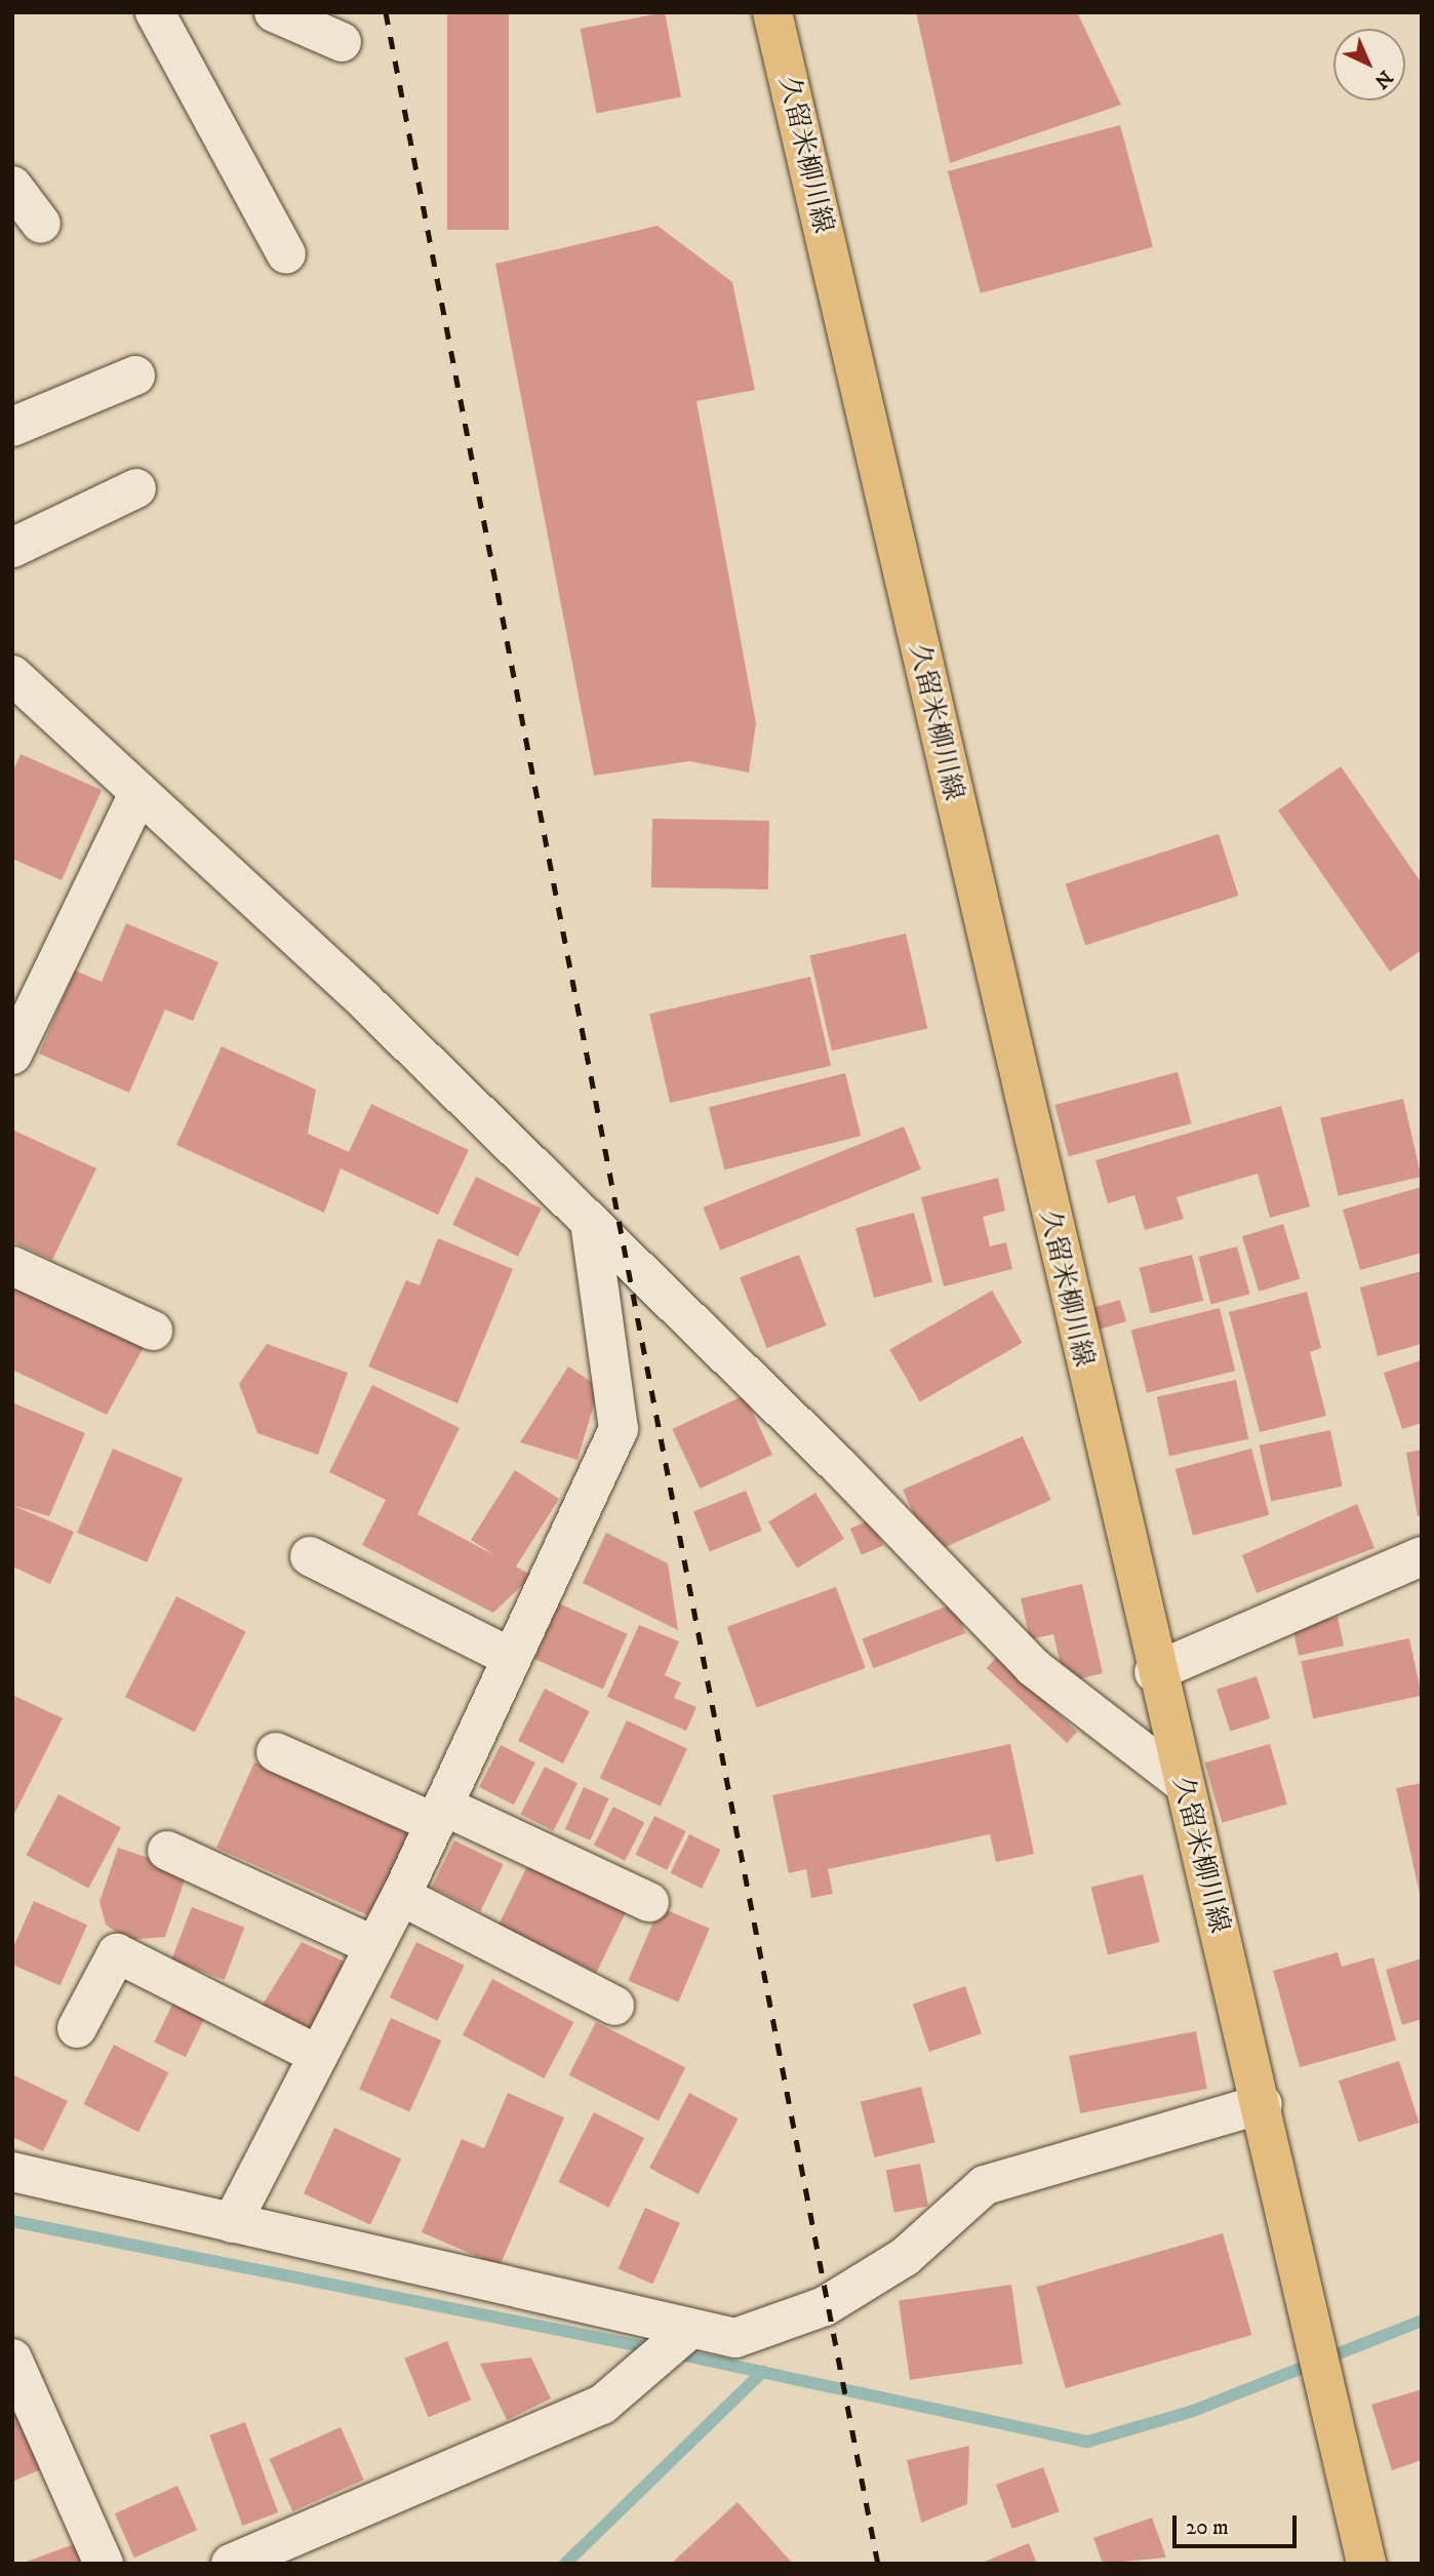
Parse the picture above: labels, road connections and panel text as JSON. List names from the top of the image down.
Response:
{
  "streets": {
    "main road": ["久留米柳川線"]
  },
  "scale_bar": "20 m",
  "north": "bottom right"
}
